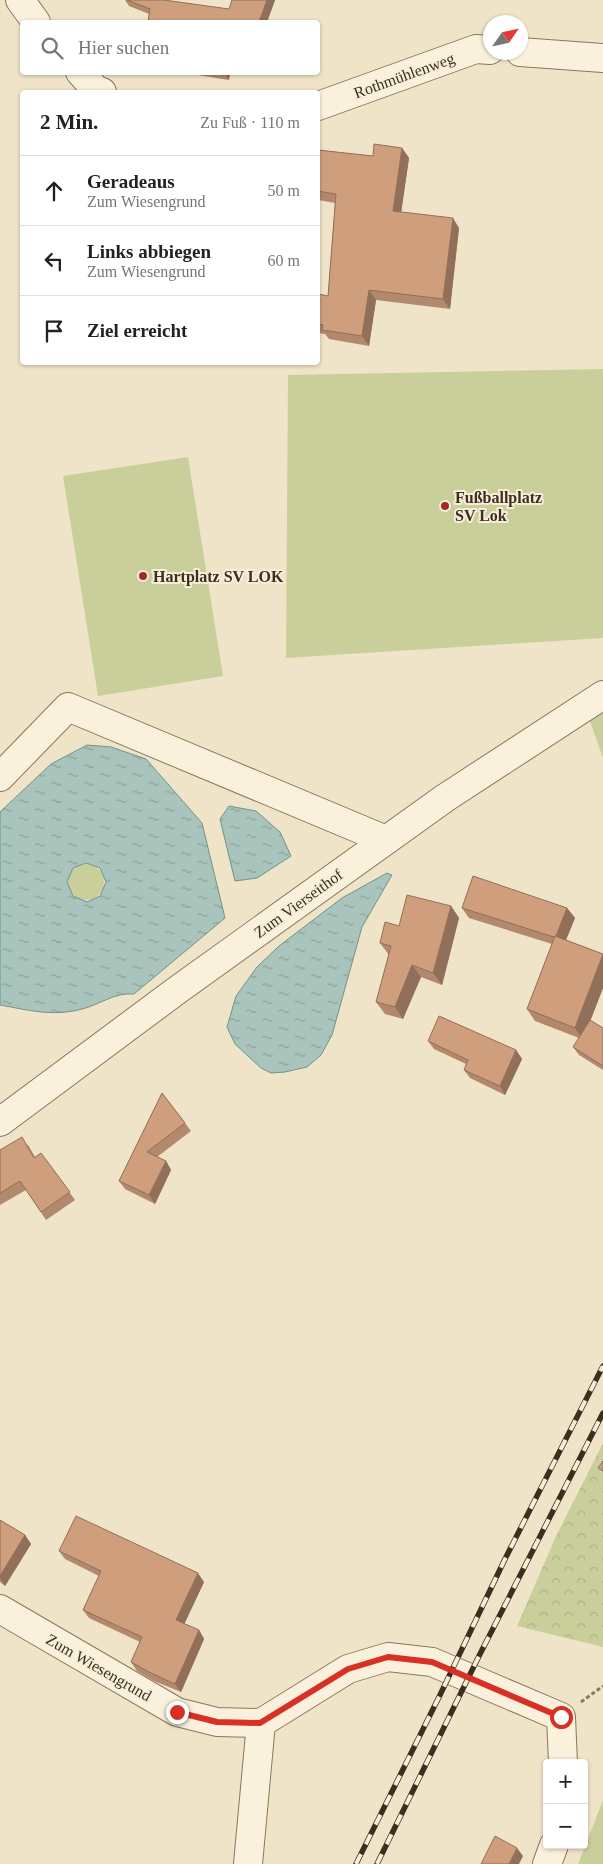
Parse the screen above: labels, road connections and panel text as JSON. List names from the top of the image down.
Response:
{
  "streets": {
    "street": ["Rothmühlenweg", "Zum Vierseithof", "Zum Wiesengrund"]
  },
  "places": ["Fußballplatz SV Lok", "Hartplatz SV LOK"],
  "north": "top right",
  "page": {
    "search": "Hier suchen",
    "heading": ["2 Min.", "Zu Fuß · 110 m"],
    "list": [
      ["Geradeaus", "Zum Wiesengrund", "50 m"],
      ["Links abbiegen", "Zum Wiesengrund", "60 m"],
      "Ziel erreicht"
    ],
    "map_buttons": ["+", "−"]
  }
}
